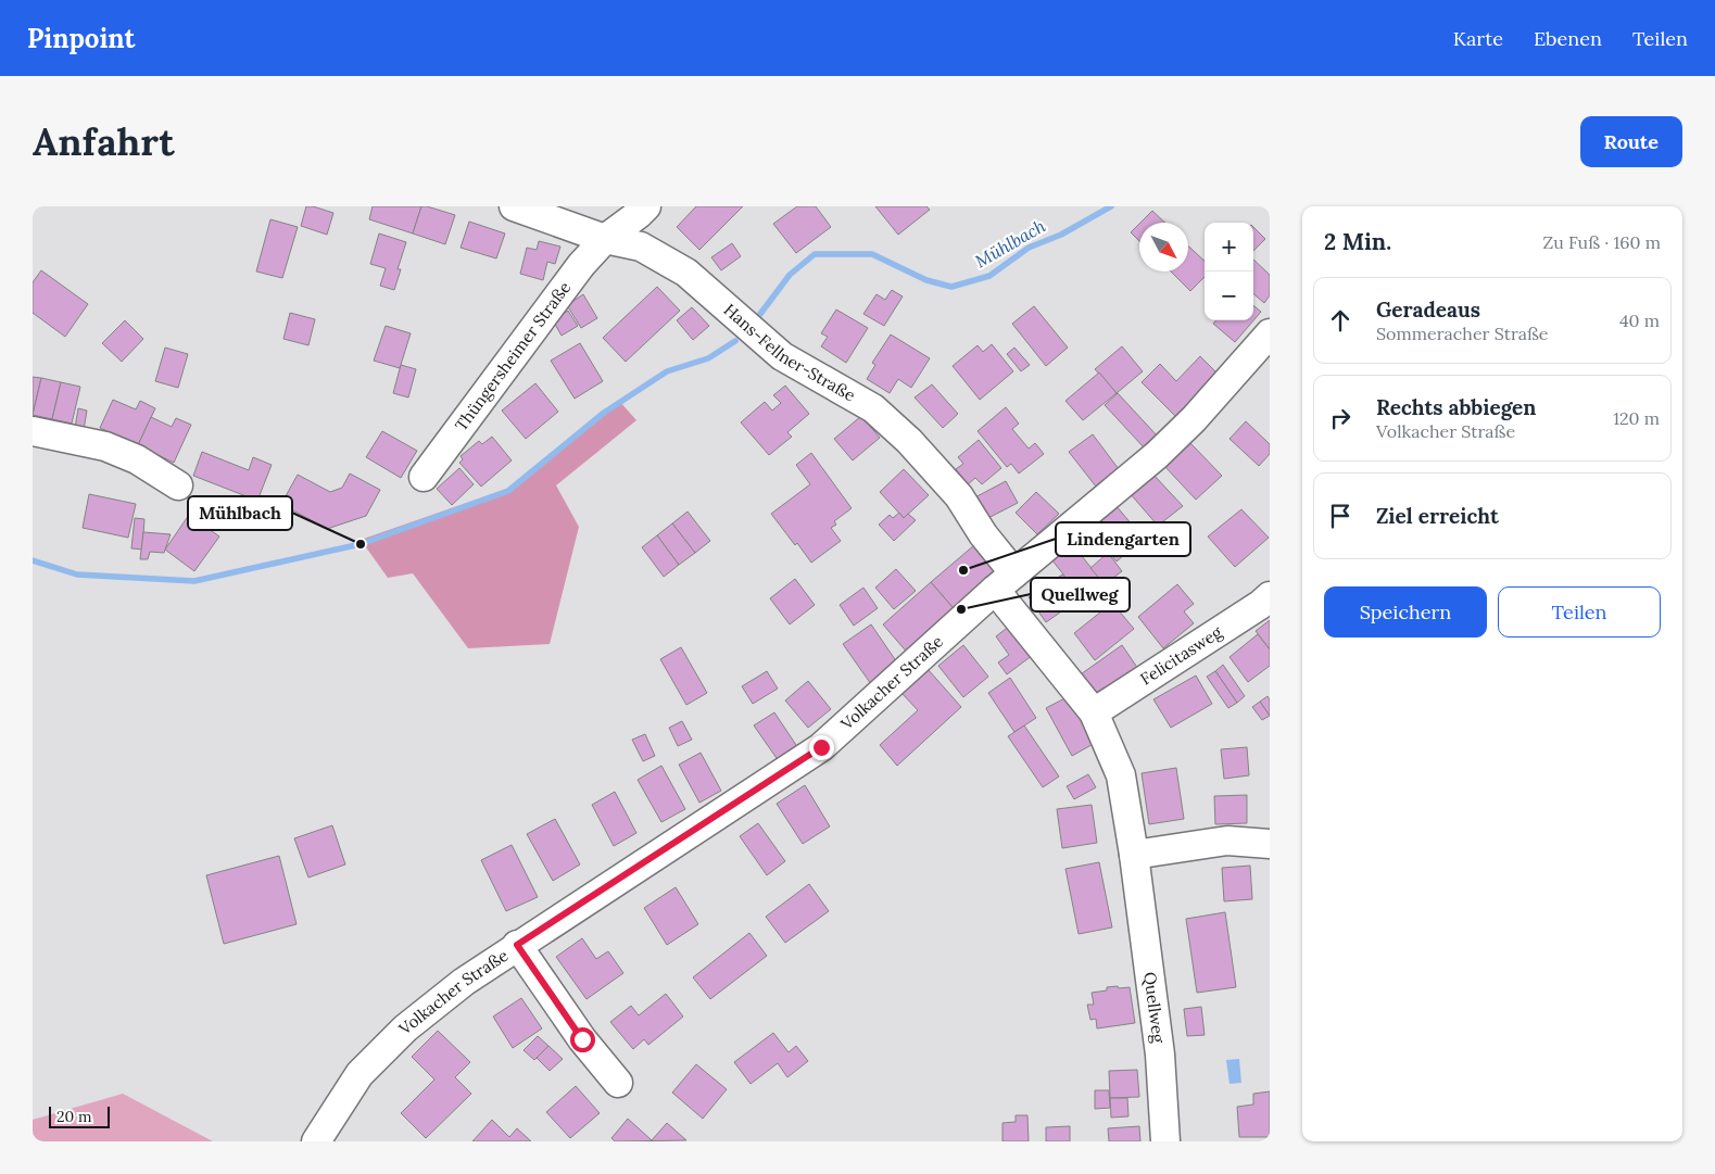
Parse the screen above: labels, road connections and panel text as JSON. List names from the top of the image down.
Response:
{
  "streets": {
    "street": [
      "Hans-Fellner-Straße",
      "Thüngersheimer Straße",
      "Felicitasweg",
      "Volkacher Straße",
      "Quellweg"
    ]
  },
  "crossings": [
    ["Hans-Fellner-Straße", "Thüngersheimer Straße"],
    ["Hans-Fellner-Straße", "Volkacher Straße"],
    ["Hans-Fellner-Straße", "Quellweg"],
    ["Felicitasweg", "Quellweg"],
    ["Volkacher Straße", "Quellweg"]
  ],
  "water": ["Mühlbach"],
  "places": ["Mühlbach", "Lindengarten", "Quellweg"],
  "scale_bar": "20 m",
  "north": "bottom right",
  "page": {
    "header": "Pinpoint",
    "nav": ["Karte", "Ebenen", "Teilen"],
    "buttons": [
      "Route",
      ["Speichern", "Teilen"]
    ],
    "title": "Anfahrt",
    "heading": ["2 Min.", "Zu Fuß · 160 m"],
    "map_buttons": ["+", "−"],
    "list": [
      ["Geradeaus", "Sommeracher Straße", "40 m"],
      ["Rechts abbiegen", "Volkacher Straße", "120 m"],
      "Ziel erreicht"
    ],
    "scale": "20 m"
  }
}
